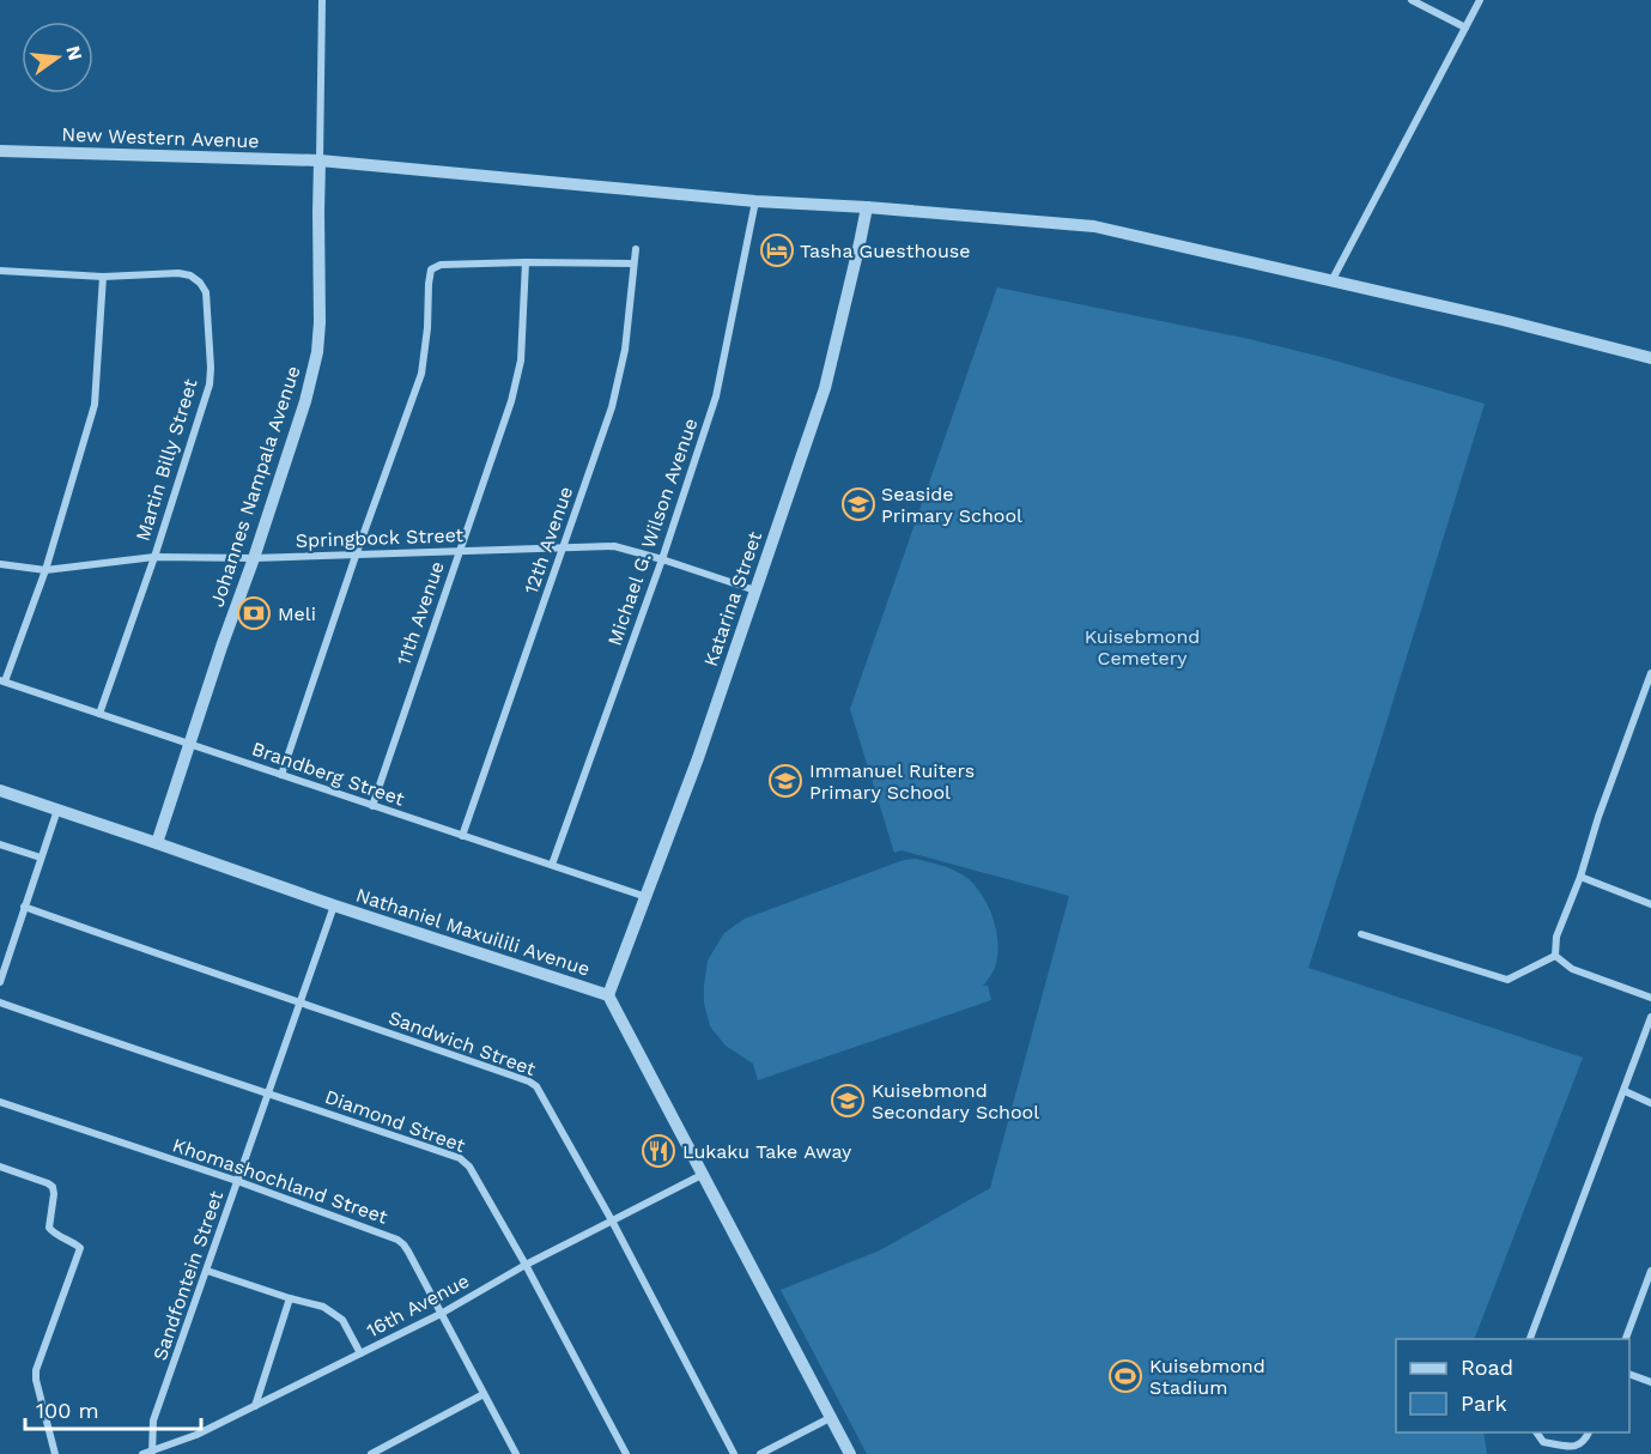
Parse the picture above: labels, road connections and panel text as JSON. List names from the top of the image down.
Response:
{
  "streets": {
    "street": [
      "New Western Avenue",
      "Martin Billy Street",
      "Johannes Nampala Avenue",
      "Michael G. Wilson Avenue",
      "Springbock Street",
      "12th Avenue",
      "Katarina Street",
      "11th Avenue",
      "Brandberg Street",
      "Nathaniel Maxuilili Avenue",
      "Sandwich Street",
      "Diamond Street",
      "Khomashochland Street",
      "Sandfontein Street",
      "16th Avenue"
    ]
  },
  "crossings": [
    ["New Western Avenue", "Johannes Nampala Avenue"],
    ["New Western Avenue", "Michael G. Wilson Avenue"],
    ["New Western Avenue", "Katarina Street"],
    ["Martin Billy Street", "Springbock Street"],
    ["Martin Billy Street", "Brandberg Street"],
    ["Johannes Nampala Avenue", "Springbock Street"],
    ["Johannes Nampala Avenue", "Brandberg Street"],
    ["Johannes Nampala Avenue", "Nathaniel Maxuilili Avenue"],
    ["Michael G. Wilson Avenue", "Springbock Street"],
    ["Michael G. Wilson Avenue", "Brandberg Street"],
    ["Springbock Street", "12th Avenue"],
    ["Springbock Street", "Katarina Street"],
    ["Springbock Street", "11th Avenue"],
    ["12th Avenue", "Brandberg Street"],
    ["Katarina Street", "Brandberg Street"],
    ["Katarina Street", "Nathaniel Maxuilili Avenue"],
    ["11th Avenue", "Brandberg Street"],
    ["Nathaniel Maxuilili Avenue", "Sandfontein Street"],
    ["Nathaniel Maxuilili Avenue", "16th Avenue"],
    ["Sandwich Street", "Sandfontein Street"],
    ["Sandwich Street", "16th Avenue"],
    ["Diamond Street", "Sandfontein Street"],
    ["Diamond Street", "16th Avenue"],
    ["Khomashochland Street", "Sandfontein Street"],
    ["Khomashochland Street", "16th Avenue"],
    ["Sandfontein Street", "16th Avenue"]
  ],
  "parks": ["Kuisebmond Cemetery"],
  "places": {
    "hotel": ["Tasha Guesthouse"],
    "school or university": ["Seaside Primary School", "Immanuel Ruiters Primary School", "Kuisebmond Secondary School"],
    "bank": ["Meli"],
    "restaurant": ["Lukaku Take Away"],
    "sports": ["Kuisebmond Stadium"]
  },
  "legend": ["Road", "Park"],
  "scale_bar": "100 m",
  "north": "right"
}
